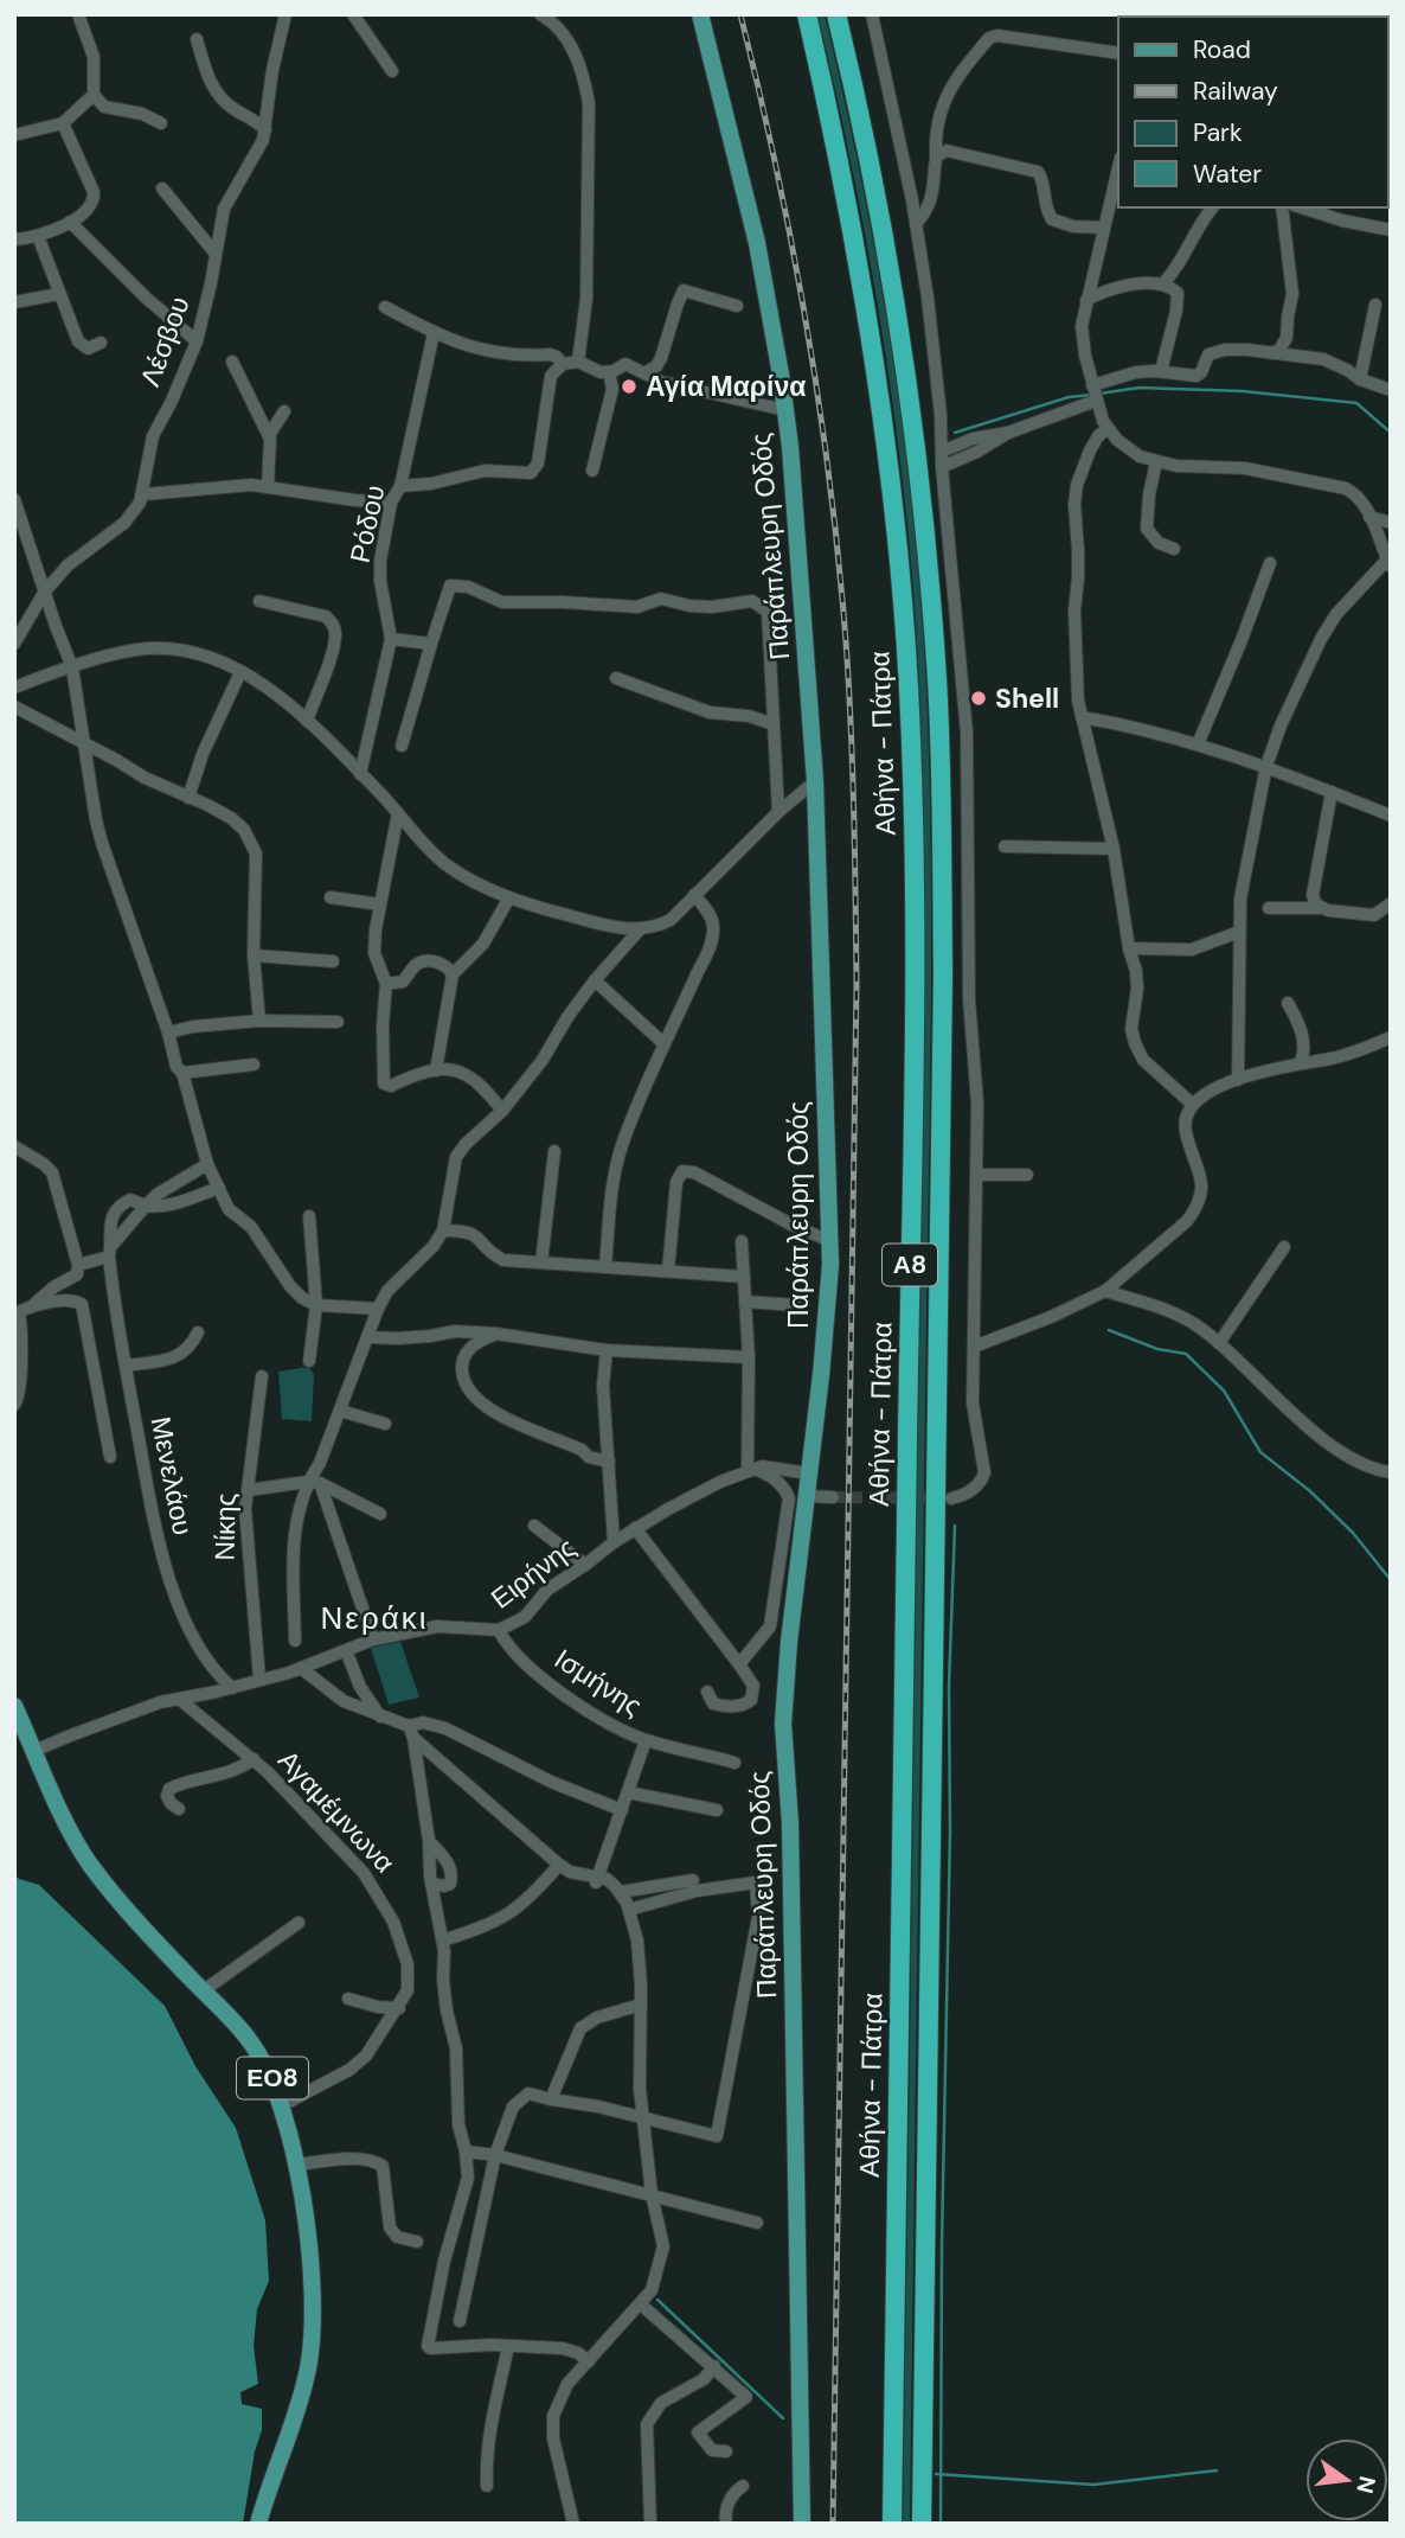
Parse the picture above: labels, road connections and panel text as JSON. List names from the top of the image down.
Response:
{
  "streets": {
    "highway": ["Αθήνα - Πάτρα", "Α8"],
    "main road": ["Παράπλευρη Οδός", "ΕΟ8"],
    "street": [
      "Λέσβου",
      "Ρόδου",
      "Μενελάου",
      "Νίκης",
      "Ειρήνης",
      "Ισμήνης",
      "Αγαμέμνωνα"
    ]
  },
  "crossings": [
    ["Παράπλευρη Οδός", "Ειρήνης"],
    ["Μενελάου", "Ειρήνης"],
    ["Νίκης", "Ειρήνης"],
    ["Ειρήνης", "Ισμήνης"],
    ["Ειρήνης", "Αγαμέμνωνα"],
    ["Ειρήνης", "ΕΟ8"]
  ],
  "districts": ["Νεράκι"],
  "places": ["Αγία Μαρίνα", "Shell"],
  "legend": [
    "Road",
    "Railway",
    "Park",
    "Water"
  ],
  "north": "right"
}
